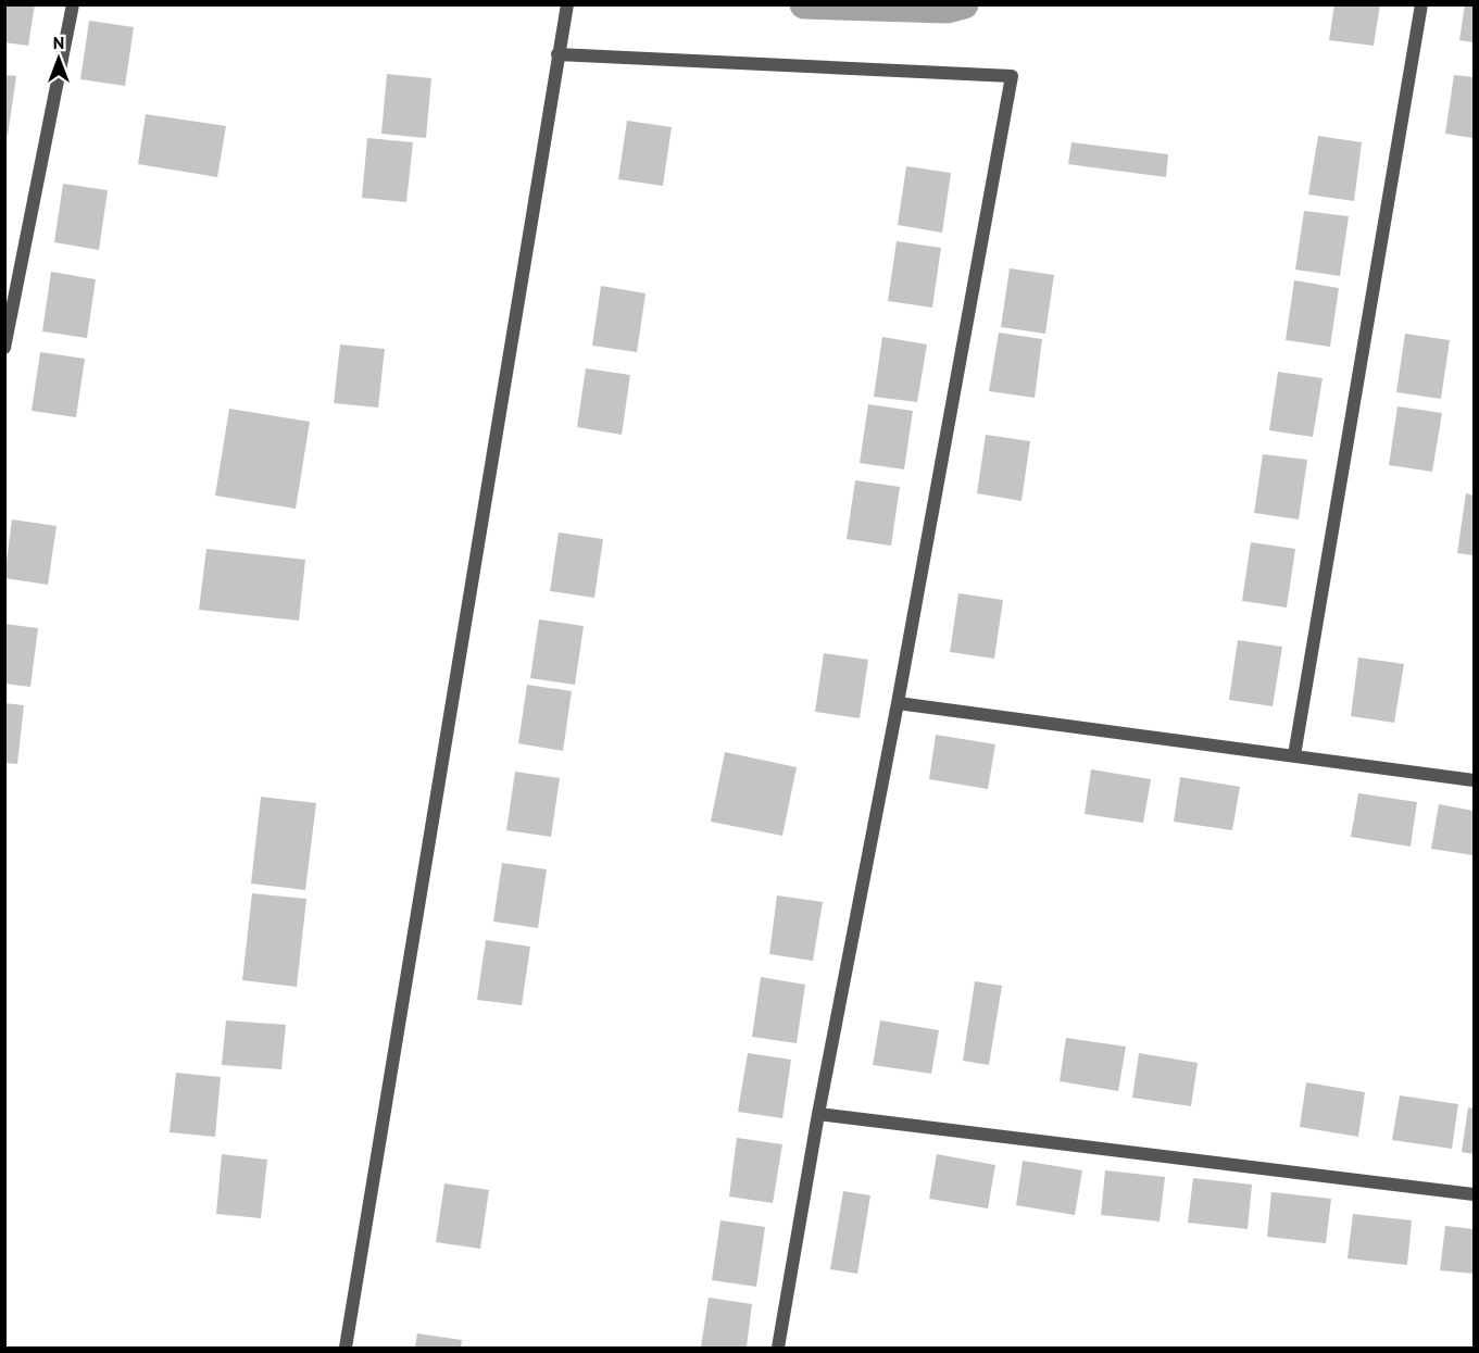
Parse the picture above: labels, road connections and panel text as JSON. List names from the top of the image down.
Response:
{
  "north": "top"
}
